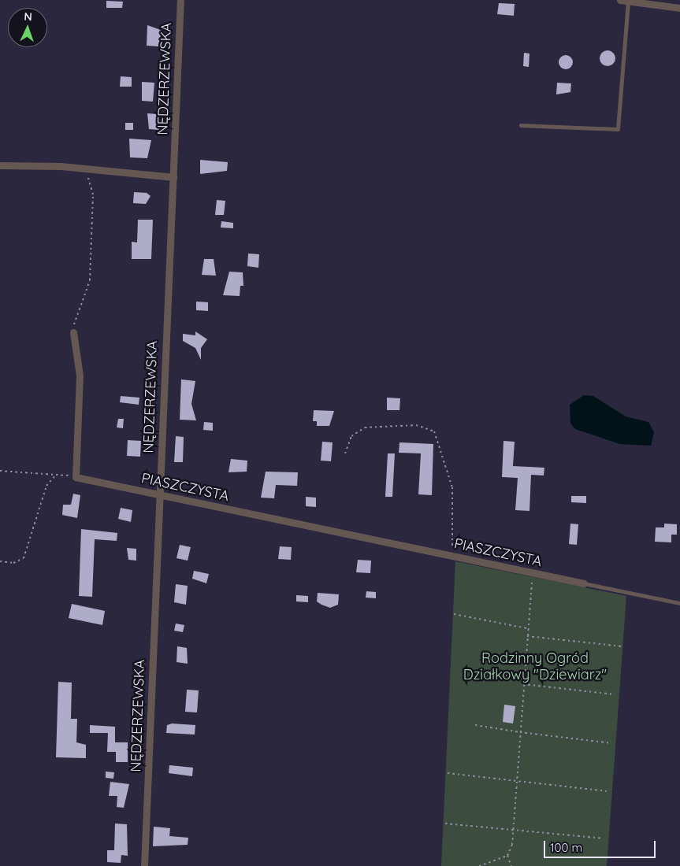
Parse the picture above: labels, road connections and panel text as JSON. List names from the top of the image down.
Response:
{
  "streets": {
    "street": ["NĘDZERZEWSKA", "PIASZCZYSTA"]
  },
  "crossings": [
    ["NĘDZERZEWSKA", "PIASZCZYSTA"]
  ],
  "parks": ["Rodzinny Ogród Działkowy \"Dziewiarz\""],
  "scale_bar": "100 m",
  "north": "top"
}
